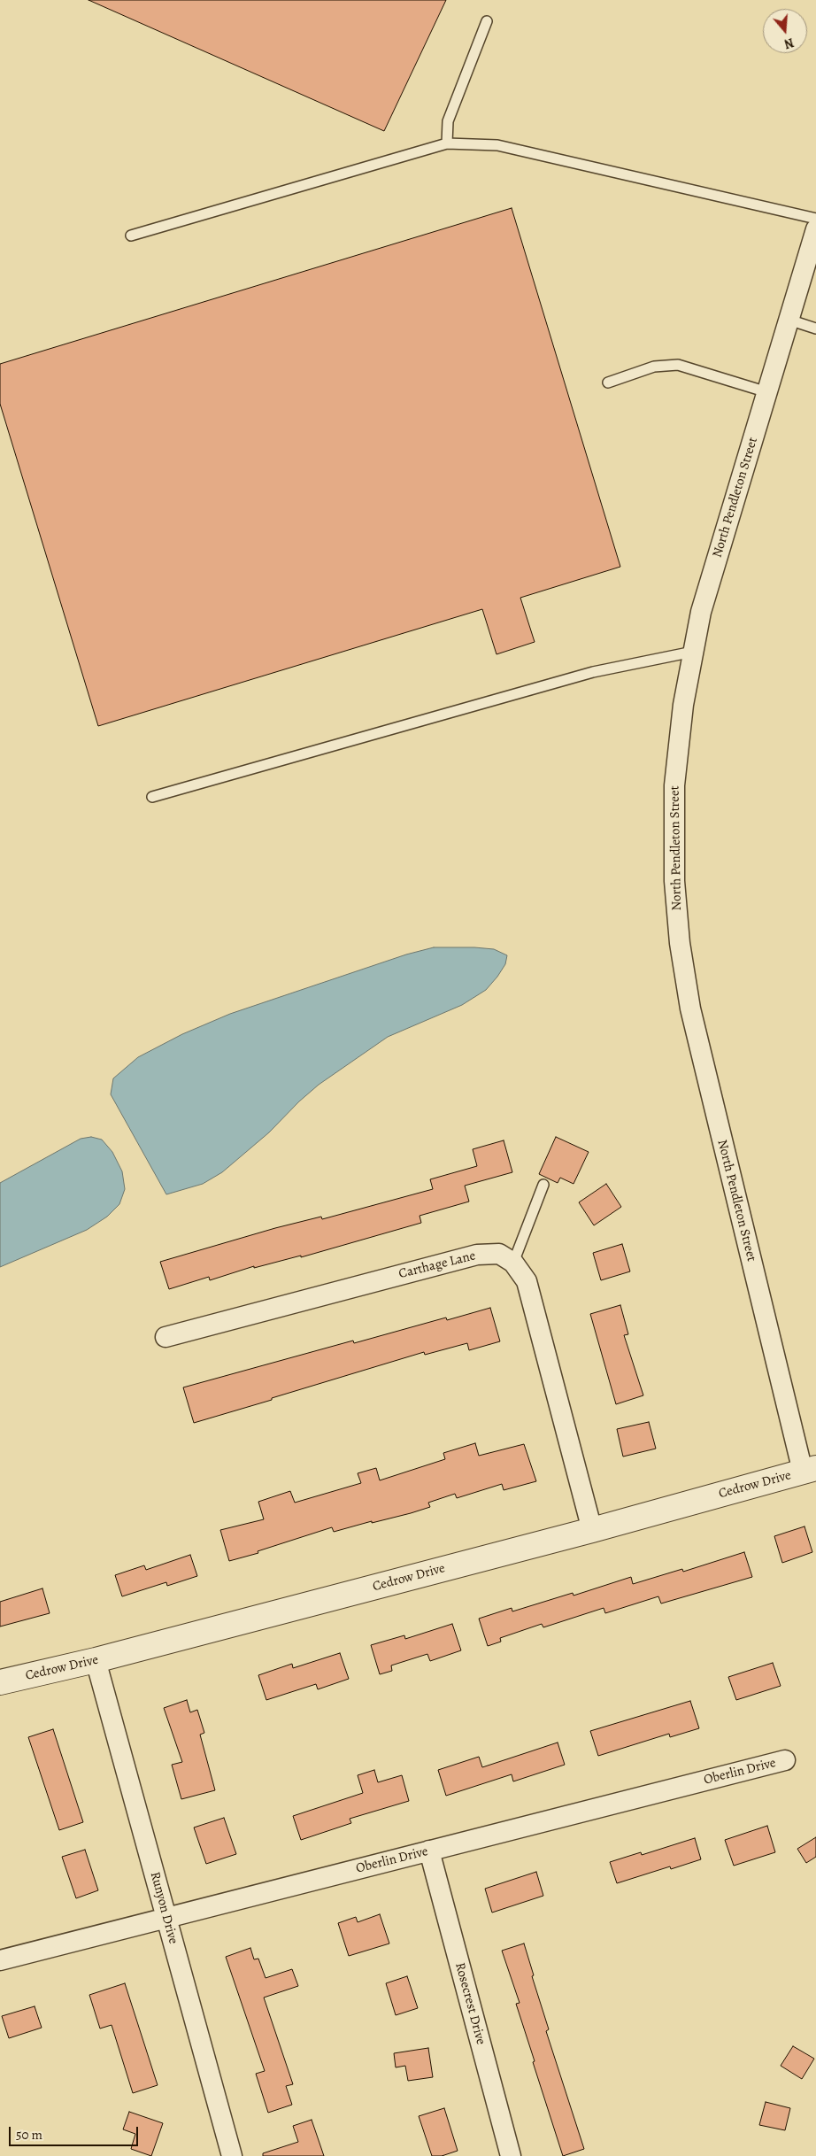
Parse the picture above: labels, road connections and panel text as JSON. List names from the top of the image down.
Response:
{
  "streets": {
    "street": [
      "North Pendleton Street",
      "Carthage Lane",
      "Cedrow Drive",
      "Oberlin Drive",
      "Runyon Drive",
      "Rosecrest Drive"
    ]
  },
  "crossings": [
    ["North Pendleton Street", "Cedrow Drive"],
    ["Cedrow Drive", "Runyon Drive"],
    ["Oberlin Drive", "Runyon Drive"],
    ["Oberlin Drive", "Rosecrest Drive"]
  ],
  "scale_bar": "50 m",
  "north": "bottom"
}
